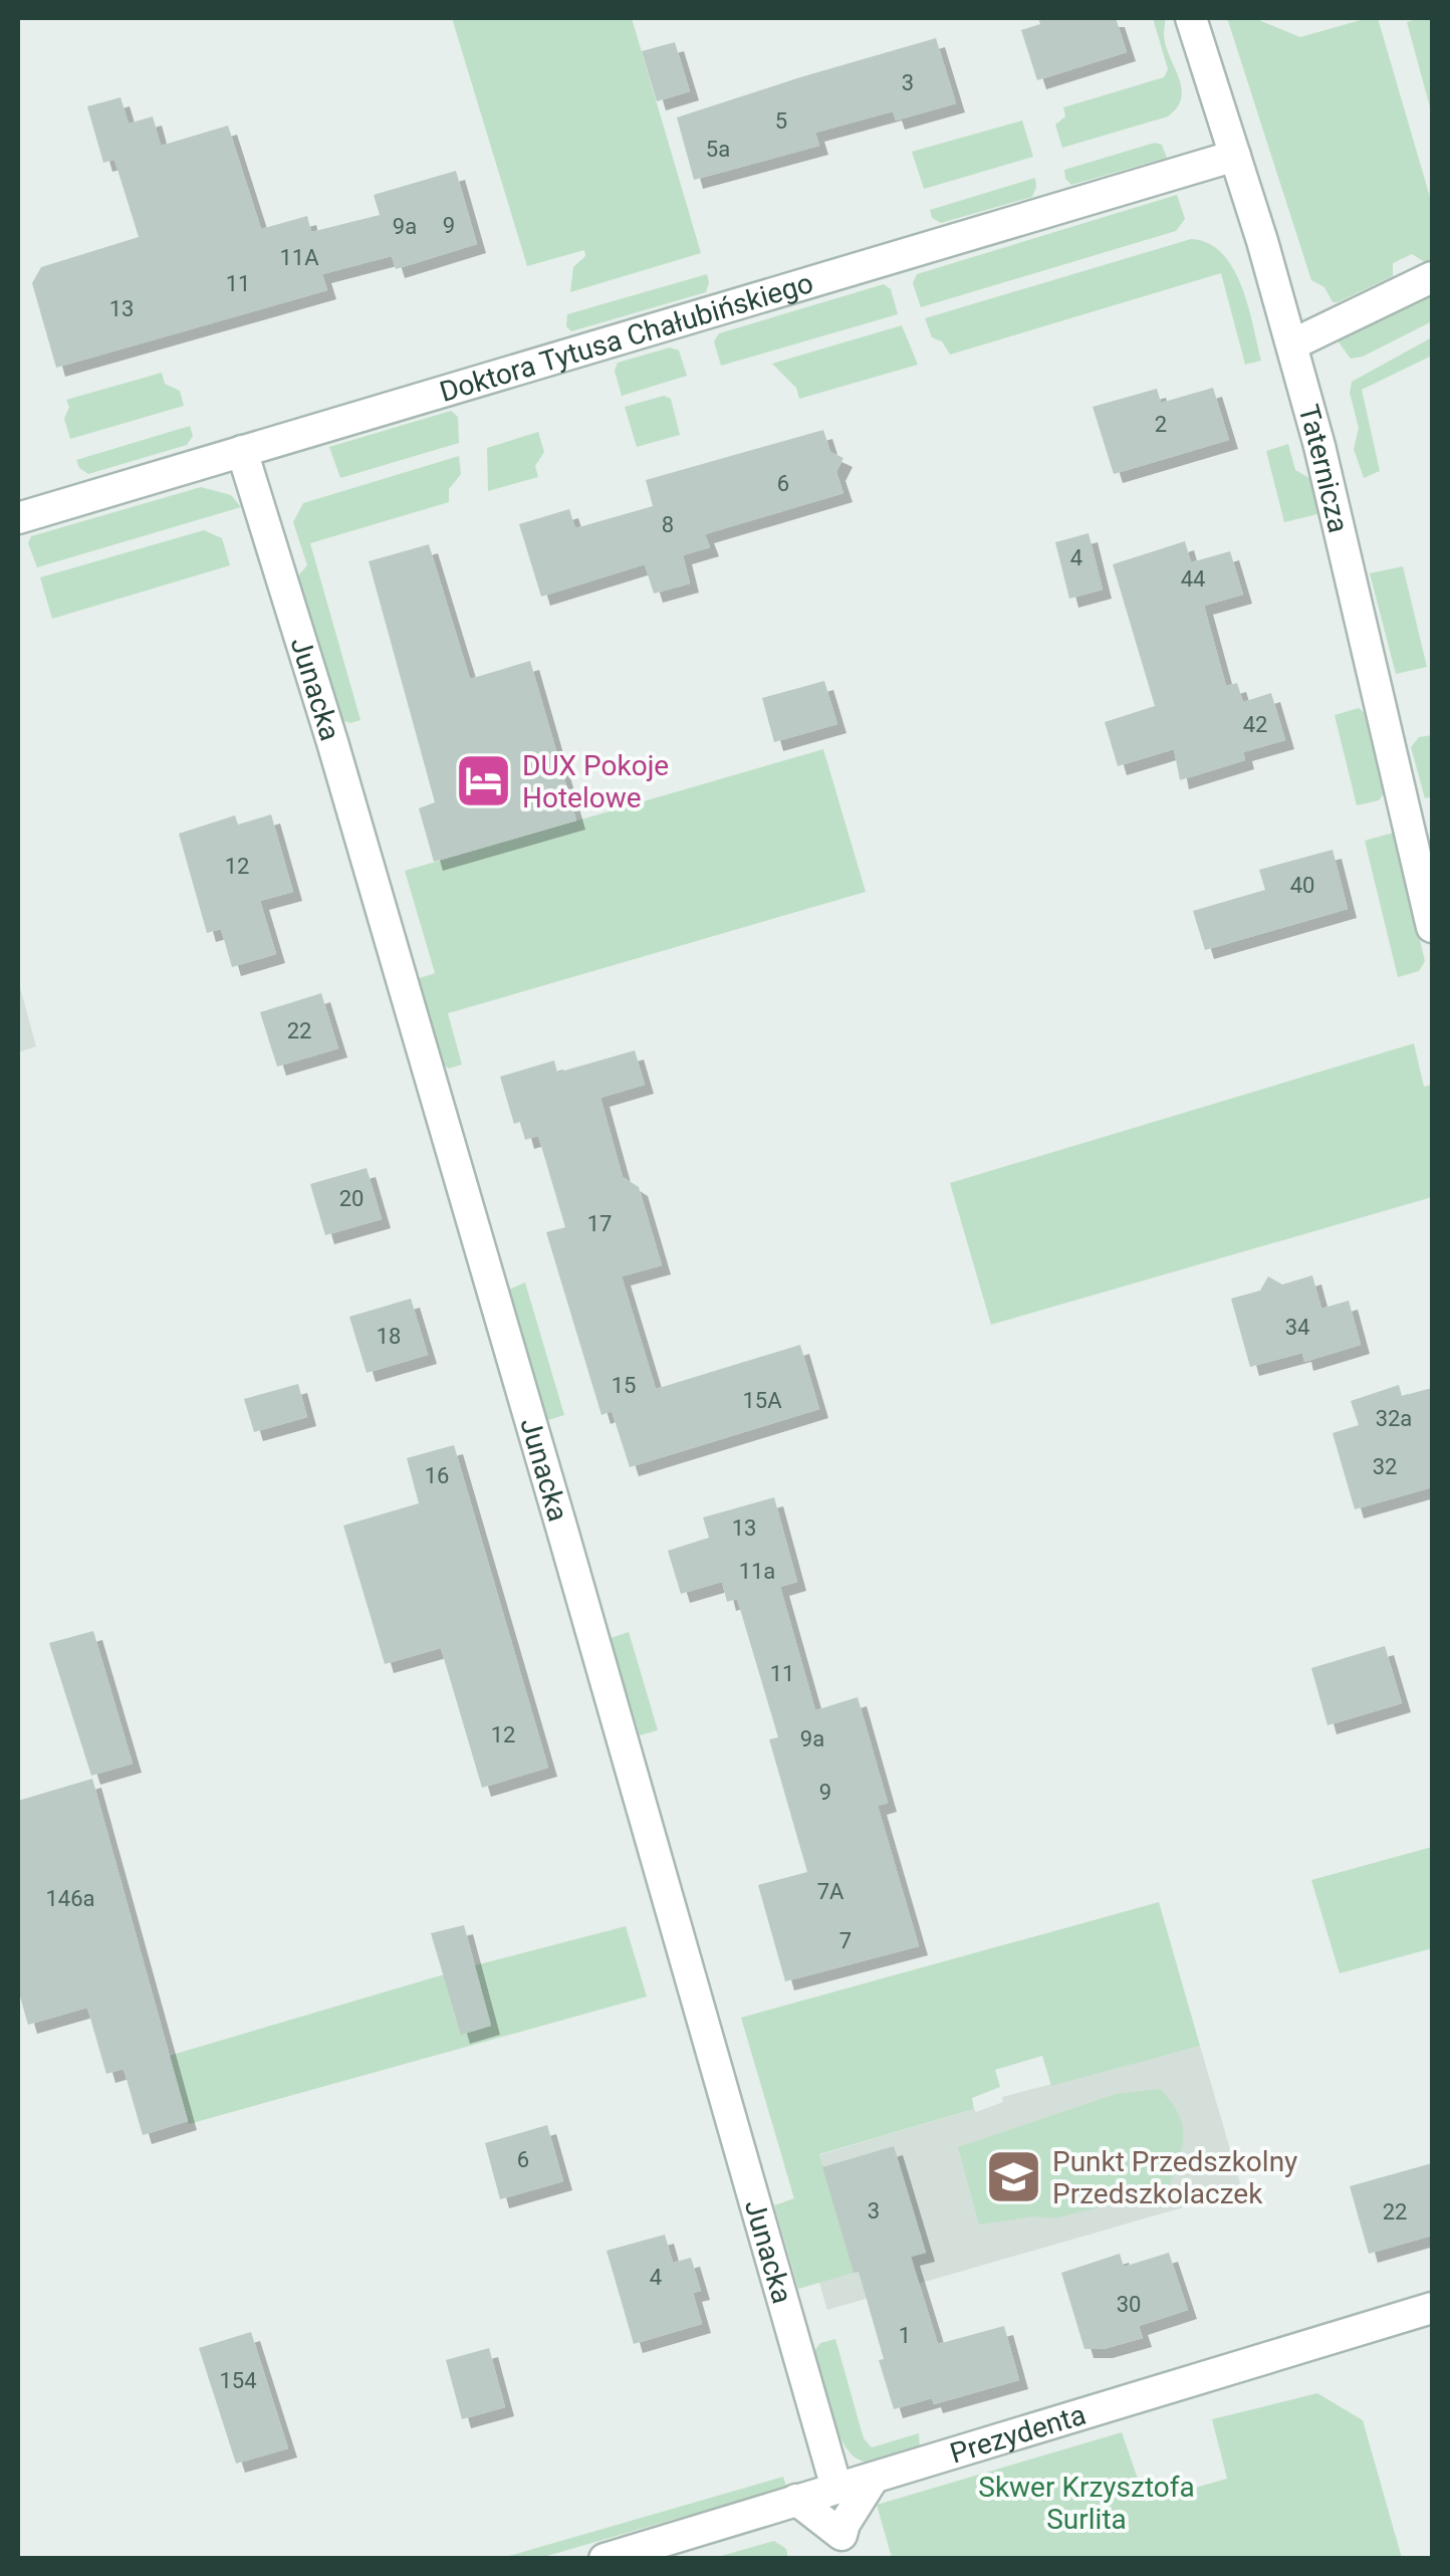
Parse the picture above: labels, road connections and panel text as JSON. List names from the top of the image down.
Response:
{
  "streets": {
    "street": [
      "Doktora Tytusa Chałubińskiego",
      "Taternicza",
      "Junacka",
      "Prezydenta"
    ]
  },
  "crossings": [
    ["Doktora Tytusa Chałubińskiego", "Taternicza"],
    ["Doktora Tytusa Chałubińskiego", "Junacka"],
    ["Junacka", "Prezydenta"]
  ],
  "parks": ["Skwer Krzysztofa Surlita"],
  "places": {
    "hotel": ["DUX Pokoje Hotelowe"],
    "school or university": ["Punkt Przedszkolny Przedszkolaczek"]
  },
  "house_numbers": [
    "3",
    "5",
    "5a",
    "9",
    "9a",
    "11A",
    "11",
    "13",
    "2",
    "6",
    "8",
    "4",
    "44",
    "42",
    "12",
    "40",
    "22",
    "20",
    "17",
    "34",
    "18",
    "15",
    "15A",
    "32a",
    "32",
    "16",
    "13",
    "11a",
    "11",
    "12",
    "9a",
    "9",
    "7A",
    "146a",
    "7",
    "6",
    "3",
    "22",
    "4",
    "30",
    "1",
    "154"
  ]
}
